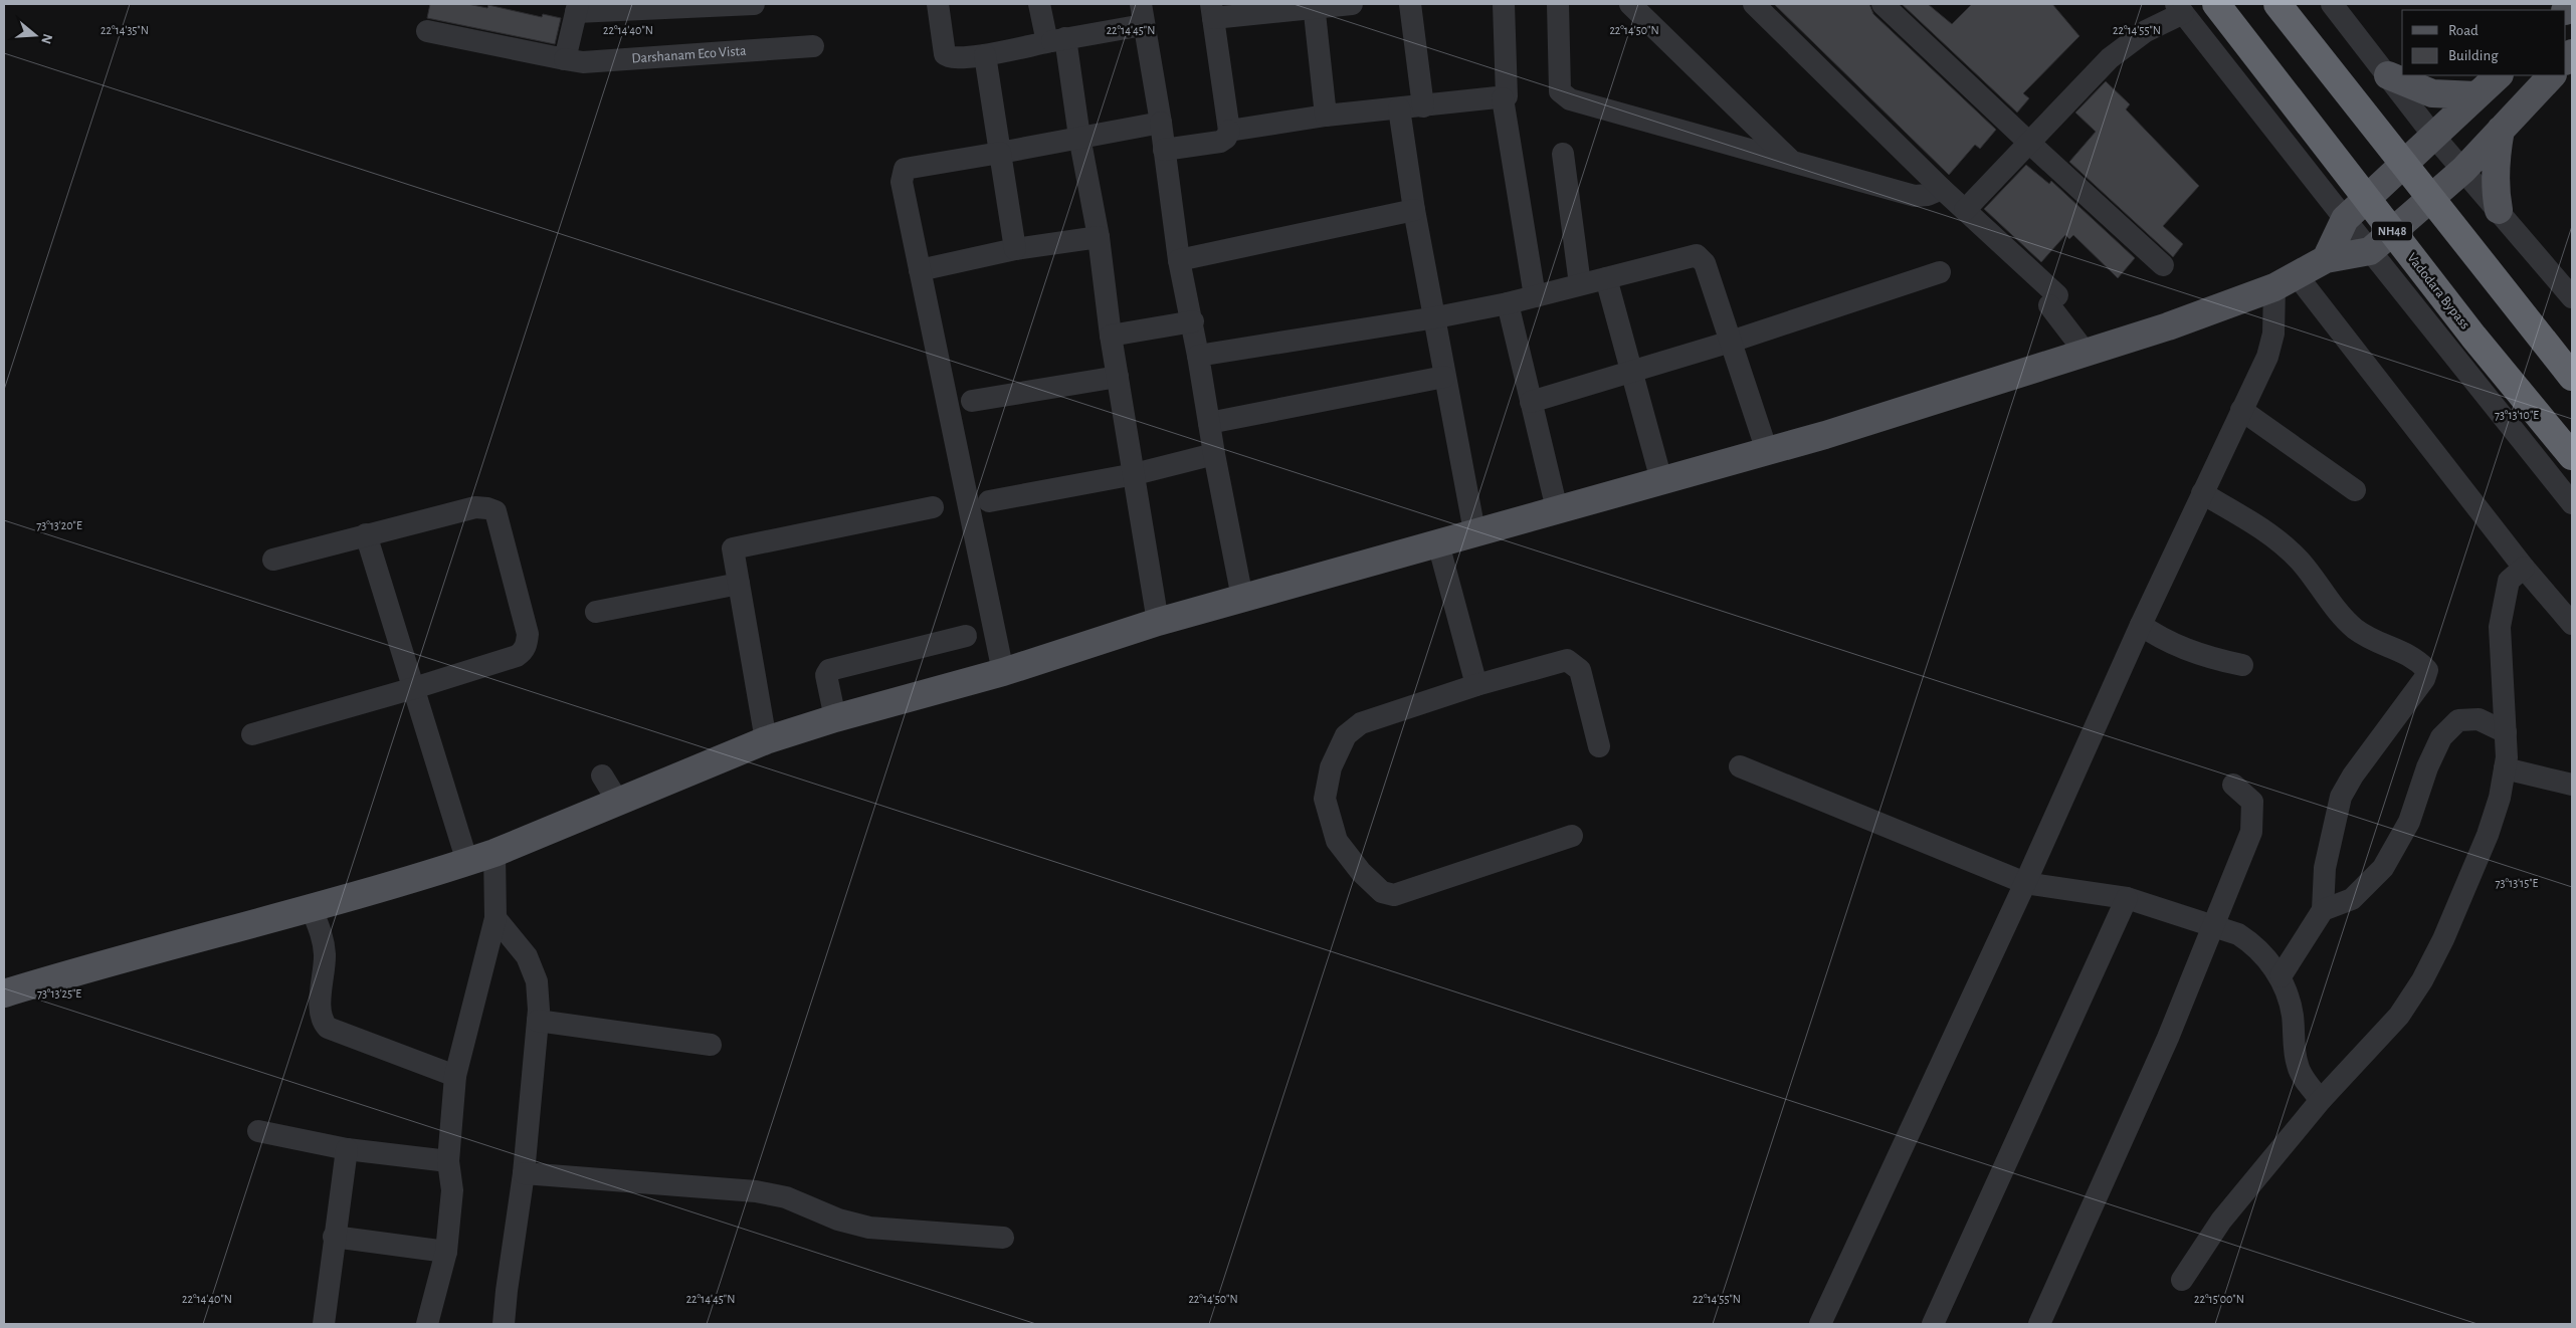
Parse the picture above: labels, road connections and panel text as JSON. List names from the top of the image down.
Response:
{
  "streets": {
    "highway": ["NH48", "Vadodara Bypass"],
    "street": ["Darshanam Eco Vista"]
  },
  "legend": ["Road", "Building"],
  "north": "right",
  "coordinates": [
    "22°14'35\"N",
    "22°14'40\"N",
    "22°14'45\"N",
    "22°14'50\"N",
    "22°14'55\"N",
    "73°13'10\"E",
    "73°13'20\"E",
    "73°13'15\"E",
    "73°13'25\"E",
    "22°15'00\"N"
  ]
}
